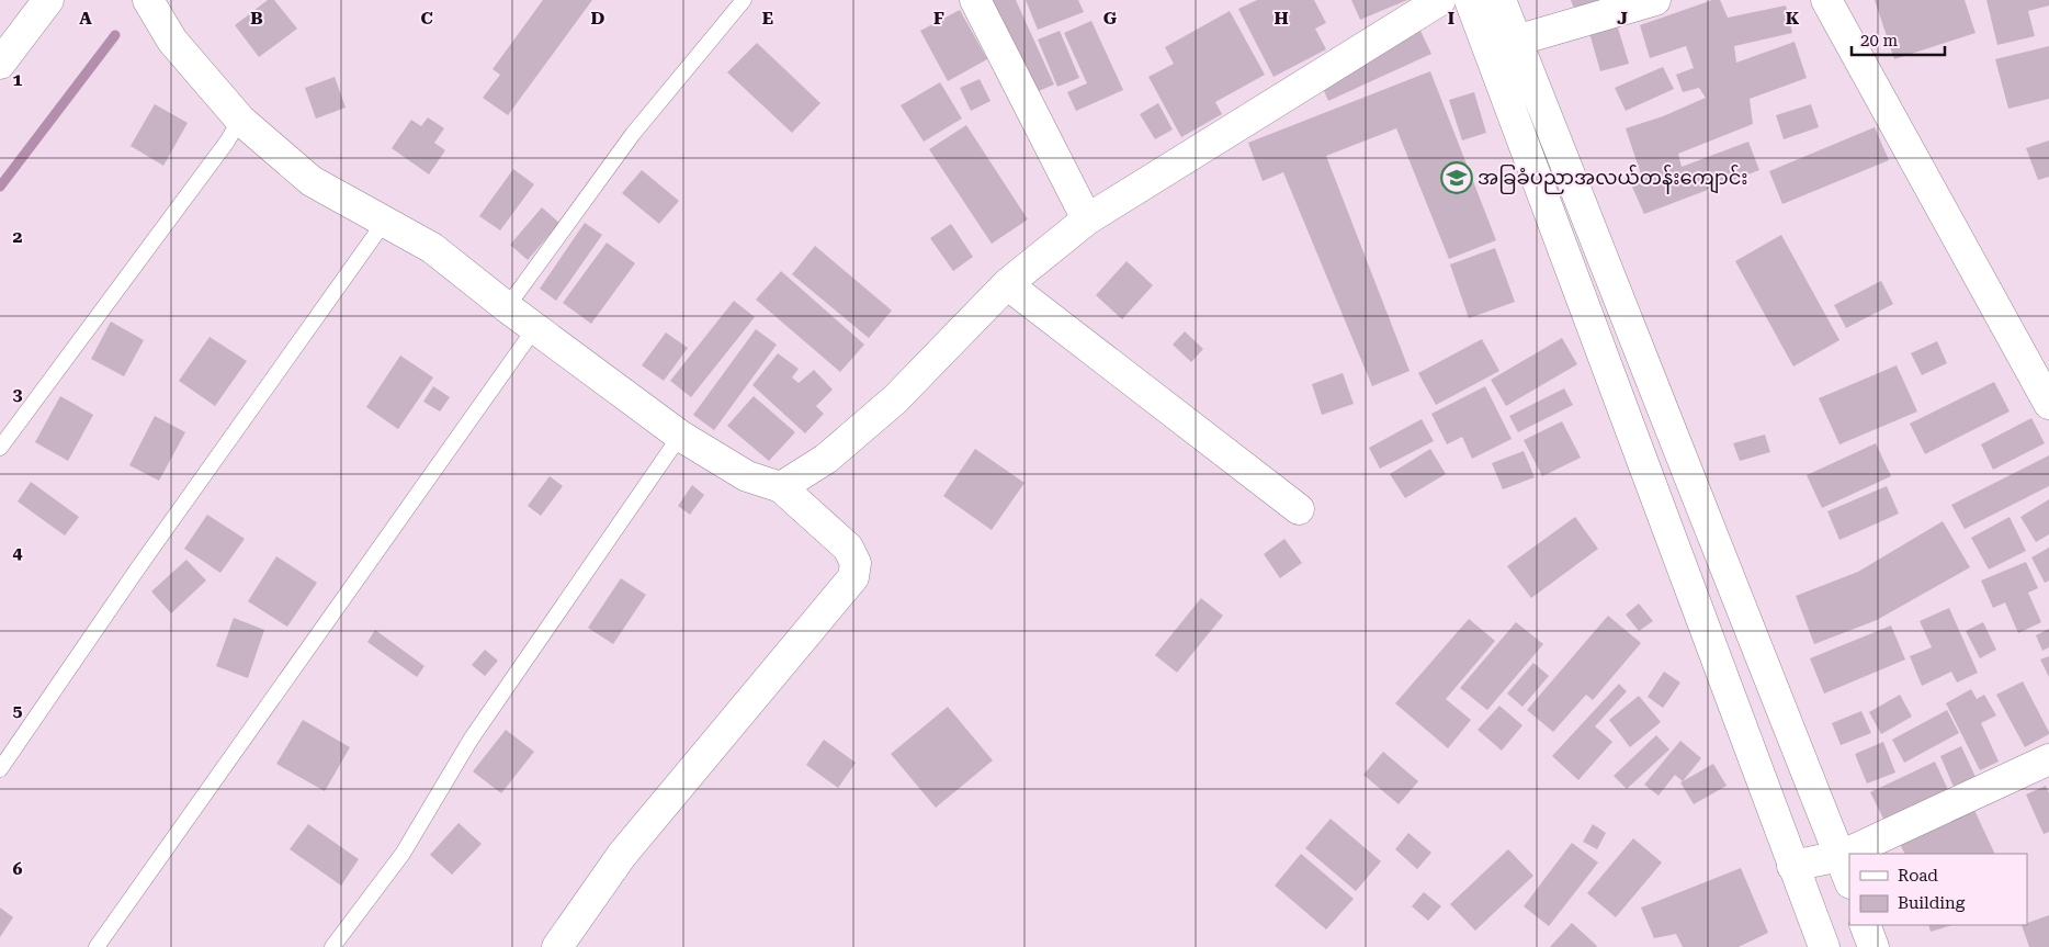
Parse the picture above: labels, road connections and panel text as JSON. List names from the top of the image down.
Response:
{
  "places": {
    "school or university": ["အခြခံပညာအလယ်တန်းကျောင်း"]
  },
  "legend": ["Road", "Building"],
  "scale_bar": "20 m",
  "grid": {
    "columns": [
      "A",
      "B",
      "C",
      "D",
      "E",
      "F",
      "G",
      "H",
      "I",
      "J",
      "K"
    ],
    "rows": [
      "1",
      "2",
      "3",
      "4",
      "5",
      "6"
    ]
  }
}
